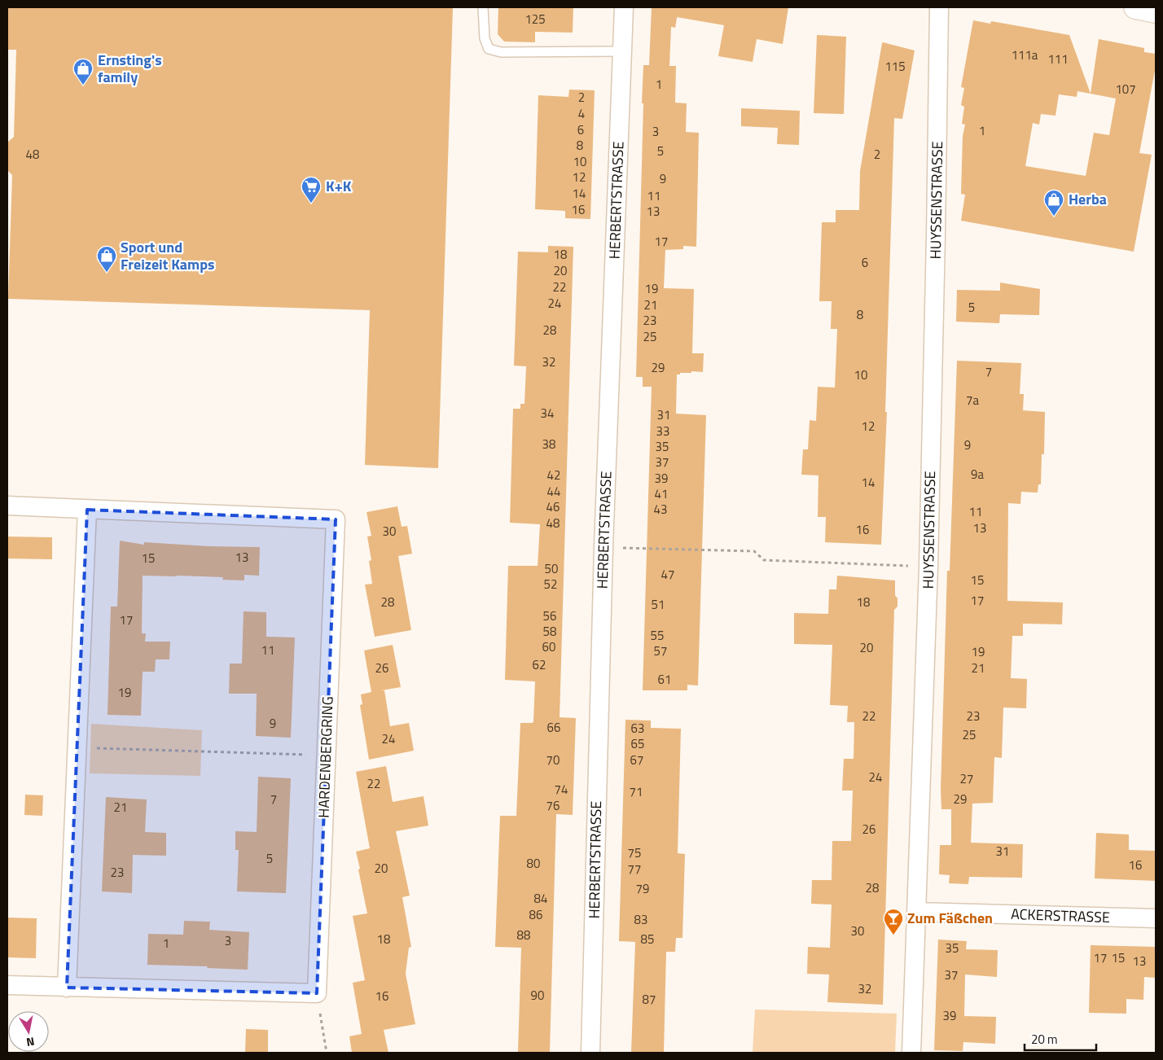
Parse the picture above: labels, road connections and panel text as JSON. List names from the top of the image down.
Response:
{
  "streets": {
    "street": [
      "HERBERTSTRASSE",
      "HUYSSENSTRASSE",
      "HARDENBERGRING",
      "ACKERSTRASSE"
    ]
  },
  "crossings": [
    ["HUYSSENSTRASSE", "ACKERSTRASSE"]
  ],
  "places": {
    "shop": ["Ernsting's family", "Herba", "Sport und Freizeit Kamps"],
    "supermarket": ["K+K"],
    "bar": ["Zum Fäßchen"]
  },
  "house_numbers": [
    "125",
    "111a",
    "111",
    "115",
    "1",
    "107",
    "2",
    "4",
    "6",
    "1",
    "3",
    "8",
    "5",
    "48",
    "2",
    "10",
    "12",
    "9",
    "14",
    "11",
    "16",
    "13",
    "17",
    "18",
    "6",
    "20",
    "22",
    "19",
    "24",
    "21",
    "5",
    "8",
    "23",
    "28",
    "25",
    "32",
    "29",
    "7",
    "10",
    "7a",
    "34",
    "31",
    "12",
    "33",
    "38",
    "9",
    "35",
    "37",
    "9a",
    "42",
    "39",
    "14",
    "44",
    "41",
    "46",
    "43",
    "11",
    "48",
    "13",
    "16",
    "30",
    "13",
    "15",
    "50",
    "47",
    "15",
    "52",
    "17",
    "28",
    "18",
    "51",
    "56",
    "17",
    "58",
    "55",
    "60",
    "20",
    "11",
    "57",
    "19",
    "62",
    "26",
    "21",
    "61",
    "19",
    "22",
    "23",
    "9",
    "66",
    "63",
    "25",
    "24",
    "65",
    "70",
    "67",
    "24",
    "27",
    "22",
    "74",
    "71",
    "7",
    "29",
    "76",
    "21",
    "26",
    "31",
    "75",
    "5",
    "80",
    "16",
    "20",
    "77",
    "23",
    "28",
    "79",
    "84",
    "86",
    "83",
    "30",
    "88",
    "18",
    "85",
    "3",
    "1",
    "35",
    "17",
    "15",
    "13",
    "37",
    "32",
    "90",
    "16",
    "87",
    "39"
  ],
  "scale_bar": "20 m",
  "north": "bottom"
}
